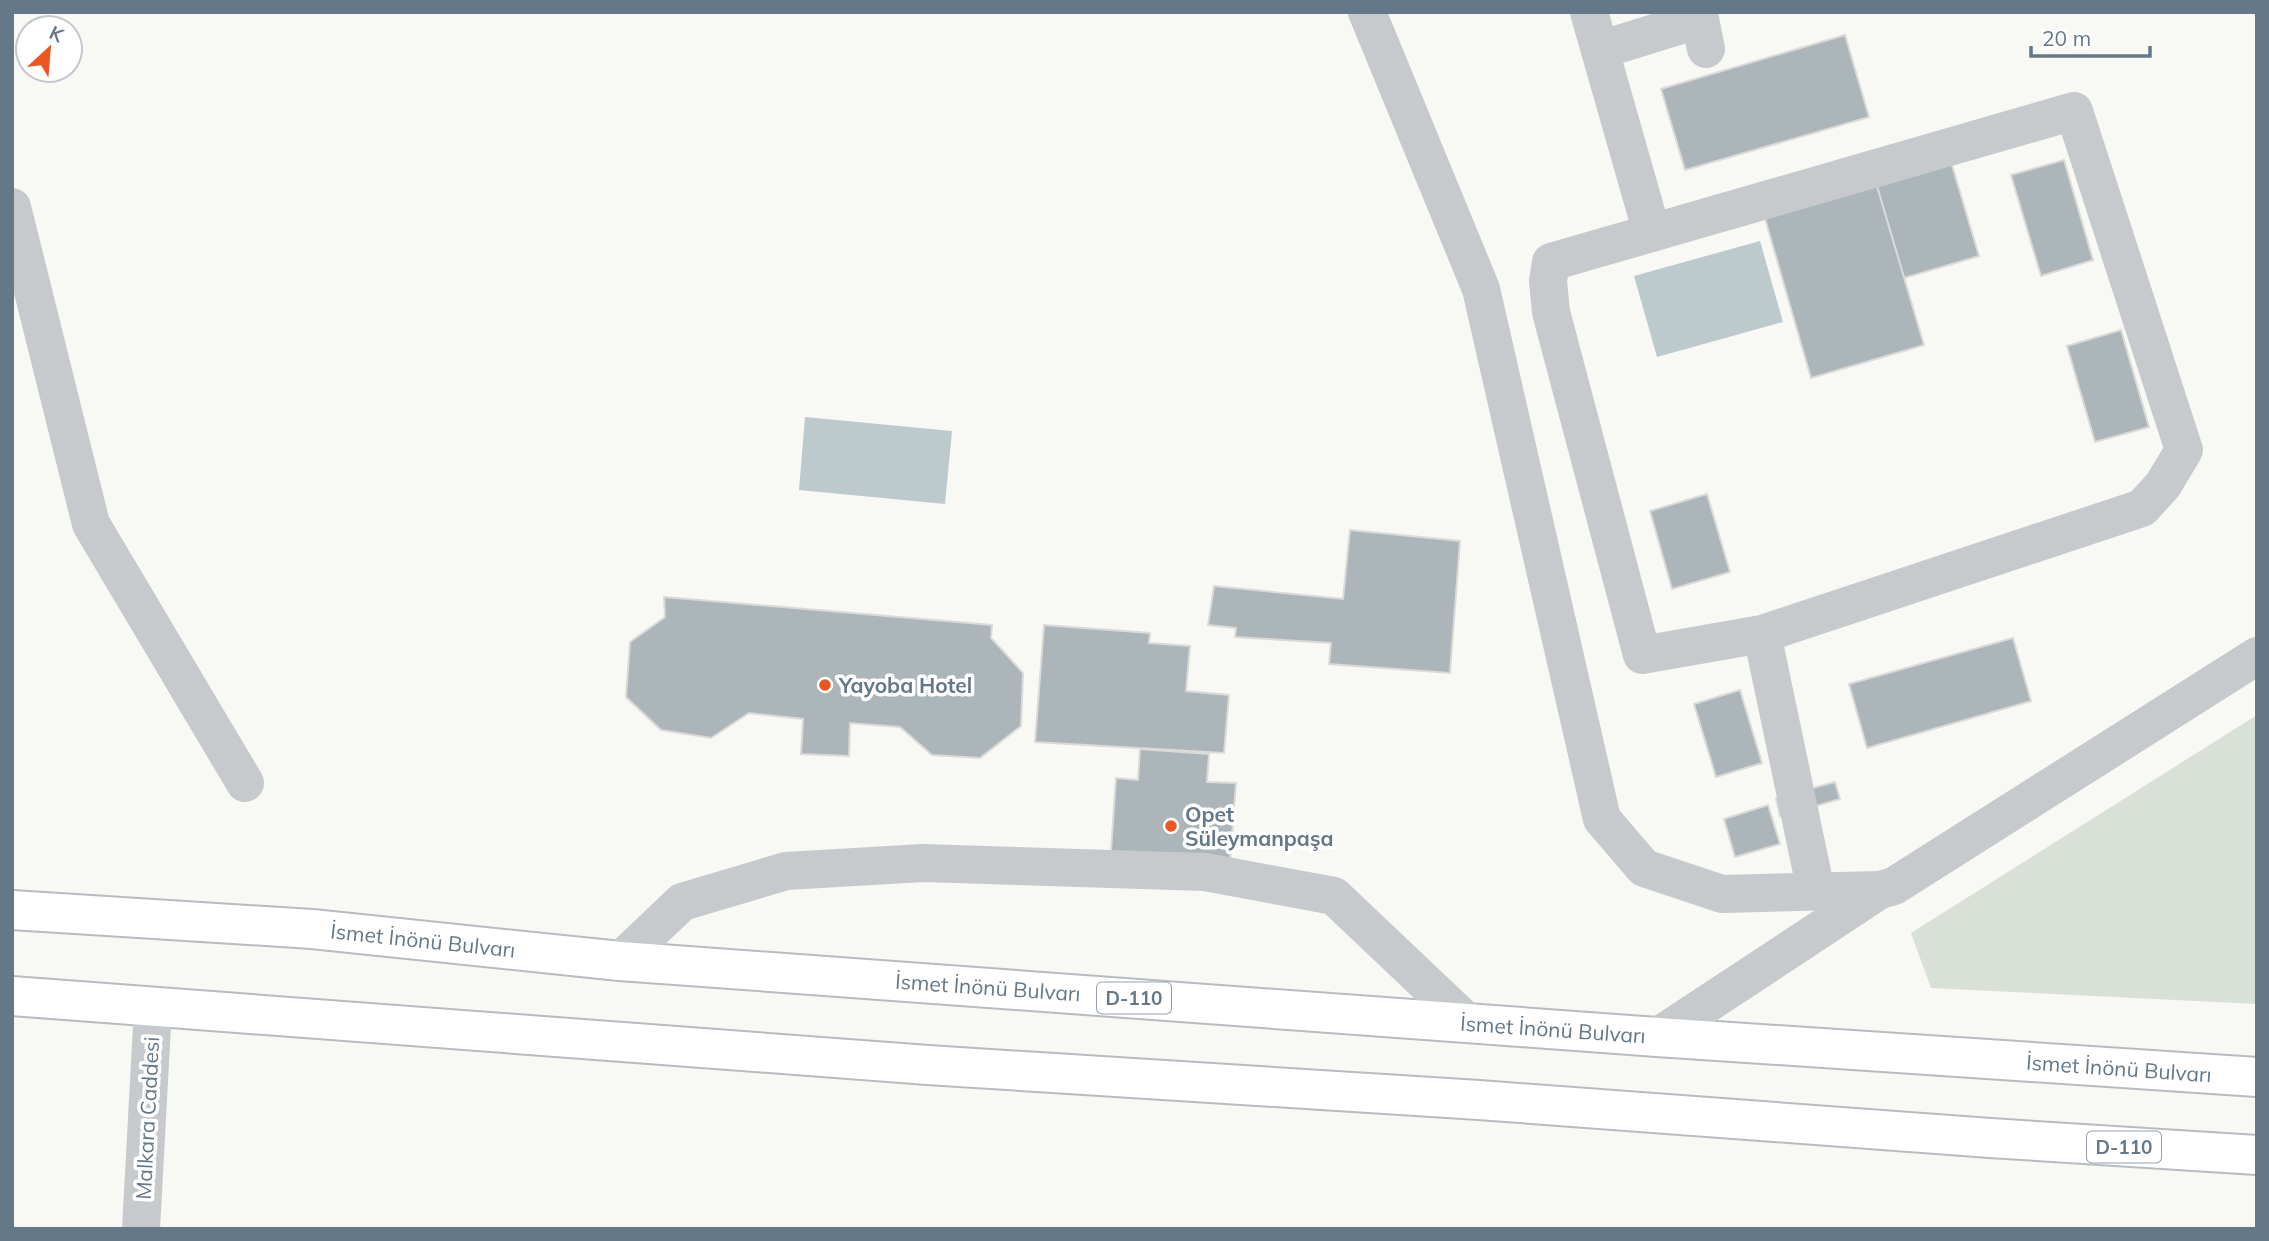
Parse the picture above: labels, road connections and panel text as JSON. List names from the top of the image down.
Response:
{
  "streets": {
    "highway": ["İsmet İnönü Bulvarı", "D-110"],
    "street": ["Malkara Caddesi"]
  },
  "crossings": [
    ["D-110", "Malkara Caddesi"]
  ],
  "places": ["Yayoba Hotel", "Opet Süleymanpaşa"],
  "scale_bar": "20 m",
  "north": "top right"
}
